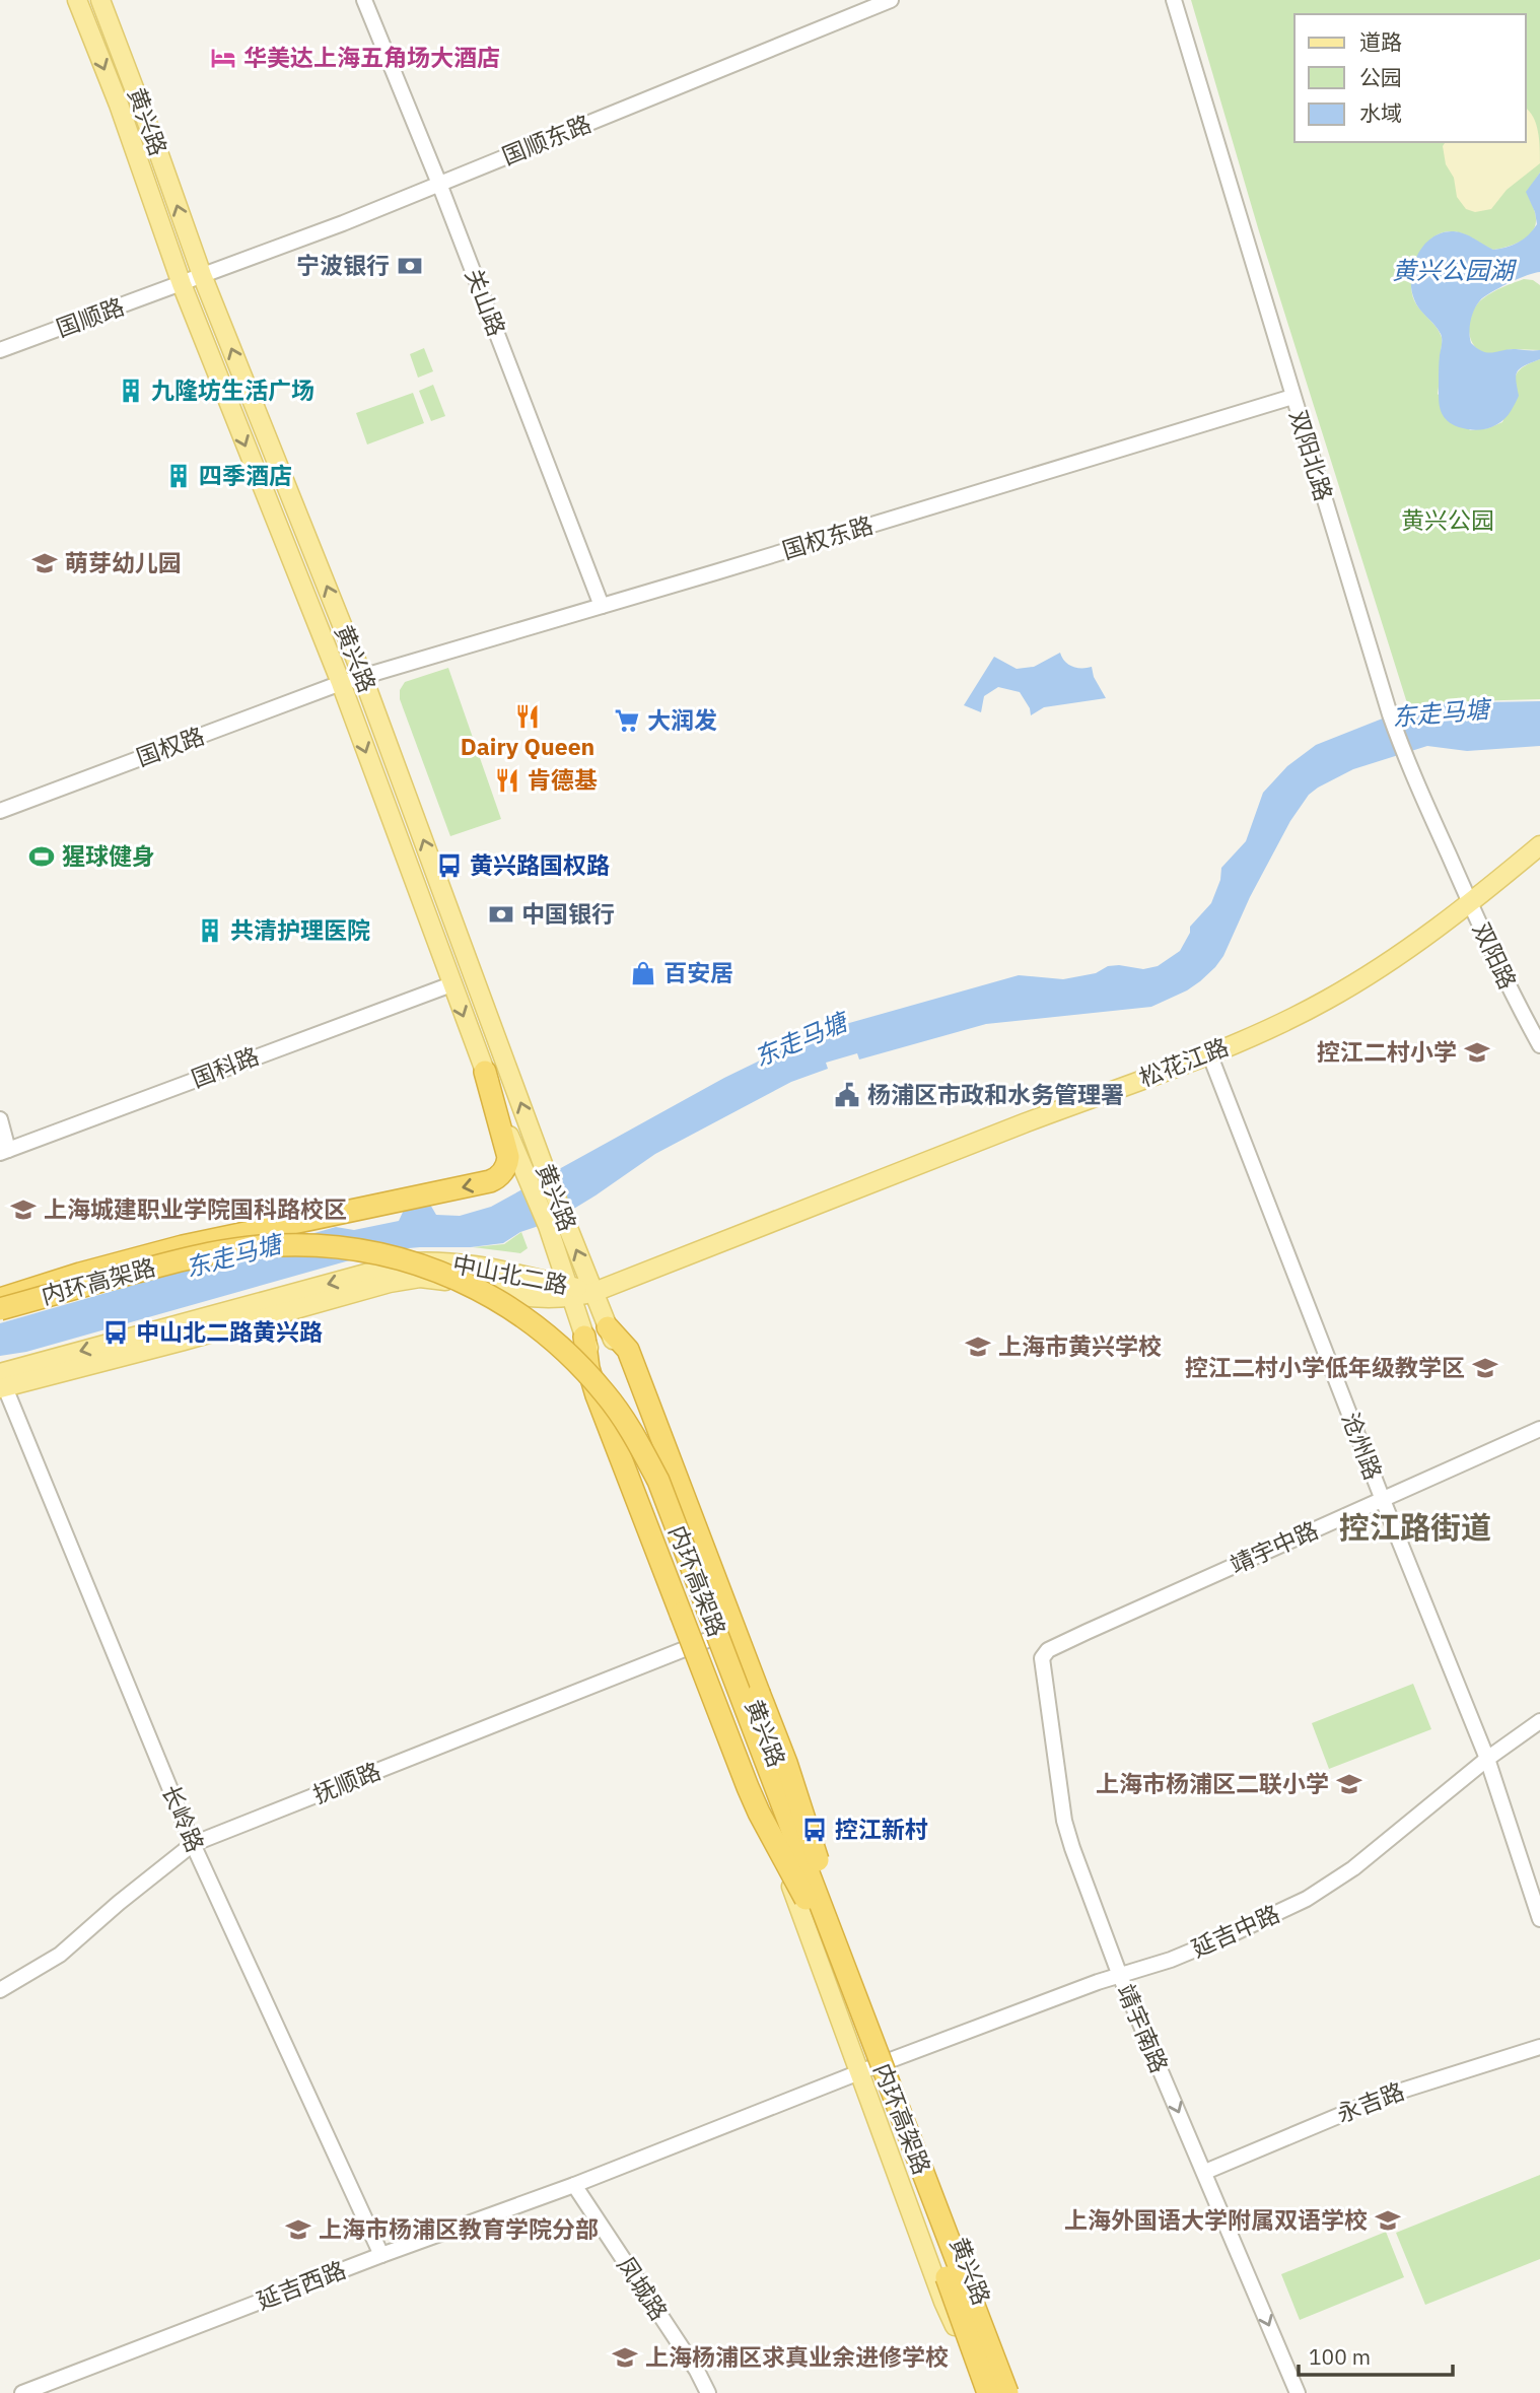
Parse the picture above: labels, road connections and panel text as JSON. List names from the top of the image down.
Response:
{
  "streets": {
    "highway": ["内环高架路"],
    "main road": ["黄兴路", "松花江路", "中山北二路"],
    "street": [
      "国顺东路",
      "关山路",
      "国顺路",
      "双阳北路",
      "国权东路",
      "国权路",
      "双阳路",
      "国科路",
      "沧州路",
      "靖宇中路",
      "抚顺路",
      "长岭路",
      "延吉中路",
      "靖宇南路",
      "永吉路",
      "延吉西路",
      "凤城路"
    ]
  },
  "crossings": [
    ["黄兴路", "国顺东路"],
    ["黄兴路", "国顺路"],
    ["黄兴路", "国权东路"],
    ["黄兴路", "国权路"],
    ["黄兴路", "松花江路"],
    ["黄兴路", "国科路"],
    ["黄兴路", "中山北二路"],
    ["黄兴路", "内环高架路"],
    ["黄兴路", "抚顺路"],
    ["黄兴路", "延吉中路"],
    ["黄兴路", "延吉西路"],
    ["国顺东路", "关山路"],
    ["国顺东路", "国顺路"],
    ["关山路", "国权东路"],
    ["双阳北路", "国权东路"],
    ["双阳北路", "双阳路"],
    ["双阳北路", "松花江路"],
    ["国权东路", "国权路"],
    ["双阳路", "松花江路"],
    ["松花江路", "中山北二路"],
    ["松花江路", "沧州路"],
    ["中山北二路", "长岭路"],
    ["沧州路", "靖宇中路"],
    ["沧州路", "延吉中路"],
    ["靖宇中路", "靖宇南路"],
    ["抚顺路", "长岭路"],
    ["长岭路", "延吉西路"],
    ["延吉中路", "靖宇南路"],
    ["延吉中路", "延吉西路"],
    ["靖宇南路", "永吉路"],
    ["延吉西路", "凤城路"]
  ],
  "one_way": ["靖宇南路"],
  "districts": ["控江路街道"],
  "water": ["黄兴公园湖", "东走马塘"],
  "parks": ["黄兴公园"],
  "places": {
    "hotel": ["华美达上海五角场大酒店"],
    "bank": ["宁波银行", "中国银行"],
    "building": ["九隆坊生活广场", "四季酒店", "共清护理医院"],
    "school or university": [
      "萌芽幼儿园",
      "控江二村小学",
      "上海城建职业学院国科路校区",
      "上海市黄兴学校",
      "控江二村小学低年级教学区",
      "上海市杨浦区二联小学",
      "上海外国语大学附属双语学校",
      "上海市杨浦区教育学院分部",
      "上海杨浦区求真业余进修学校"
    ],
    "restaurant": ["Dairy Queen", "肯德基"],
    "supermarket": ["大润发"],
    "sports": ["猩球健身"],
    "bus stop": ["黄兴路国权路", "中山北二路黄兴路", "控江新村"],
    "shop": ["百安居"],
    "public building": ["杨浦区市政和水务管理署"]
  },
  "legend": ["道路", "公园", "水域"],
  "scale_bar": "100 m"
}
